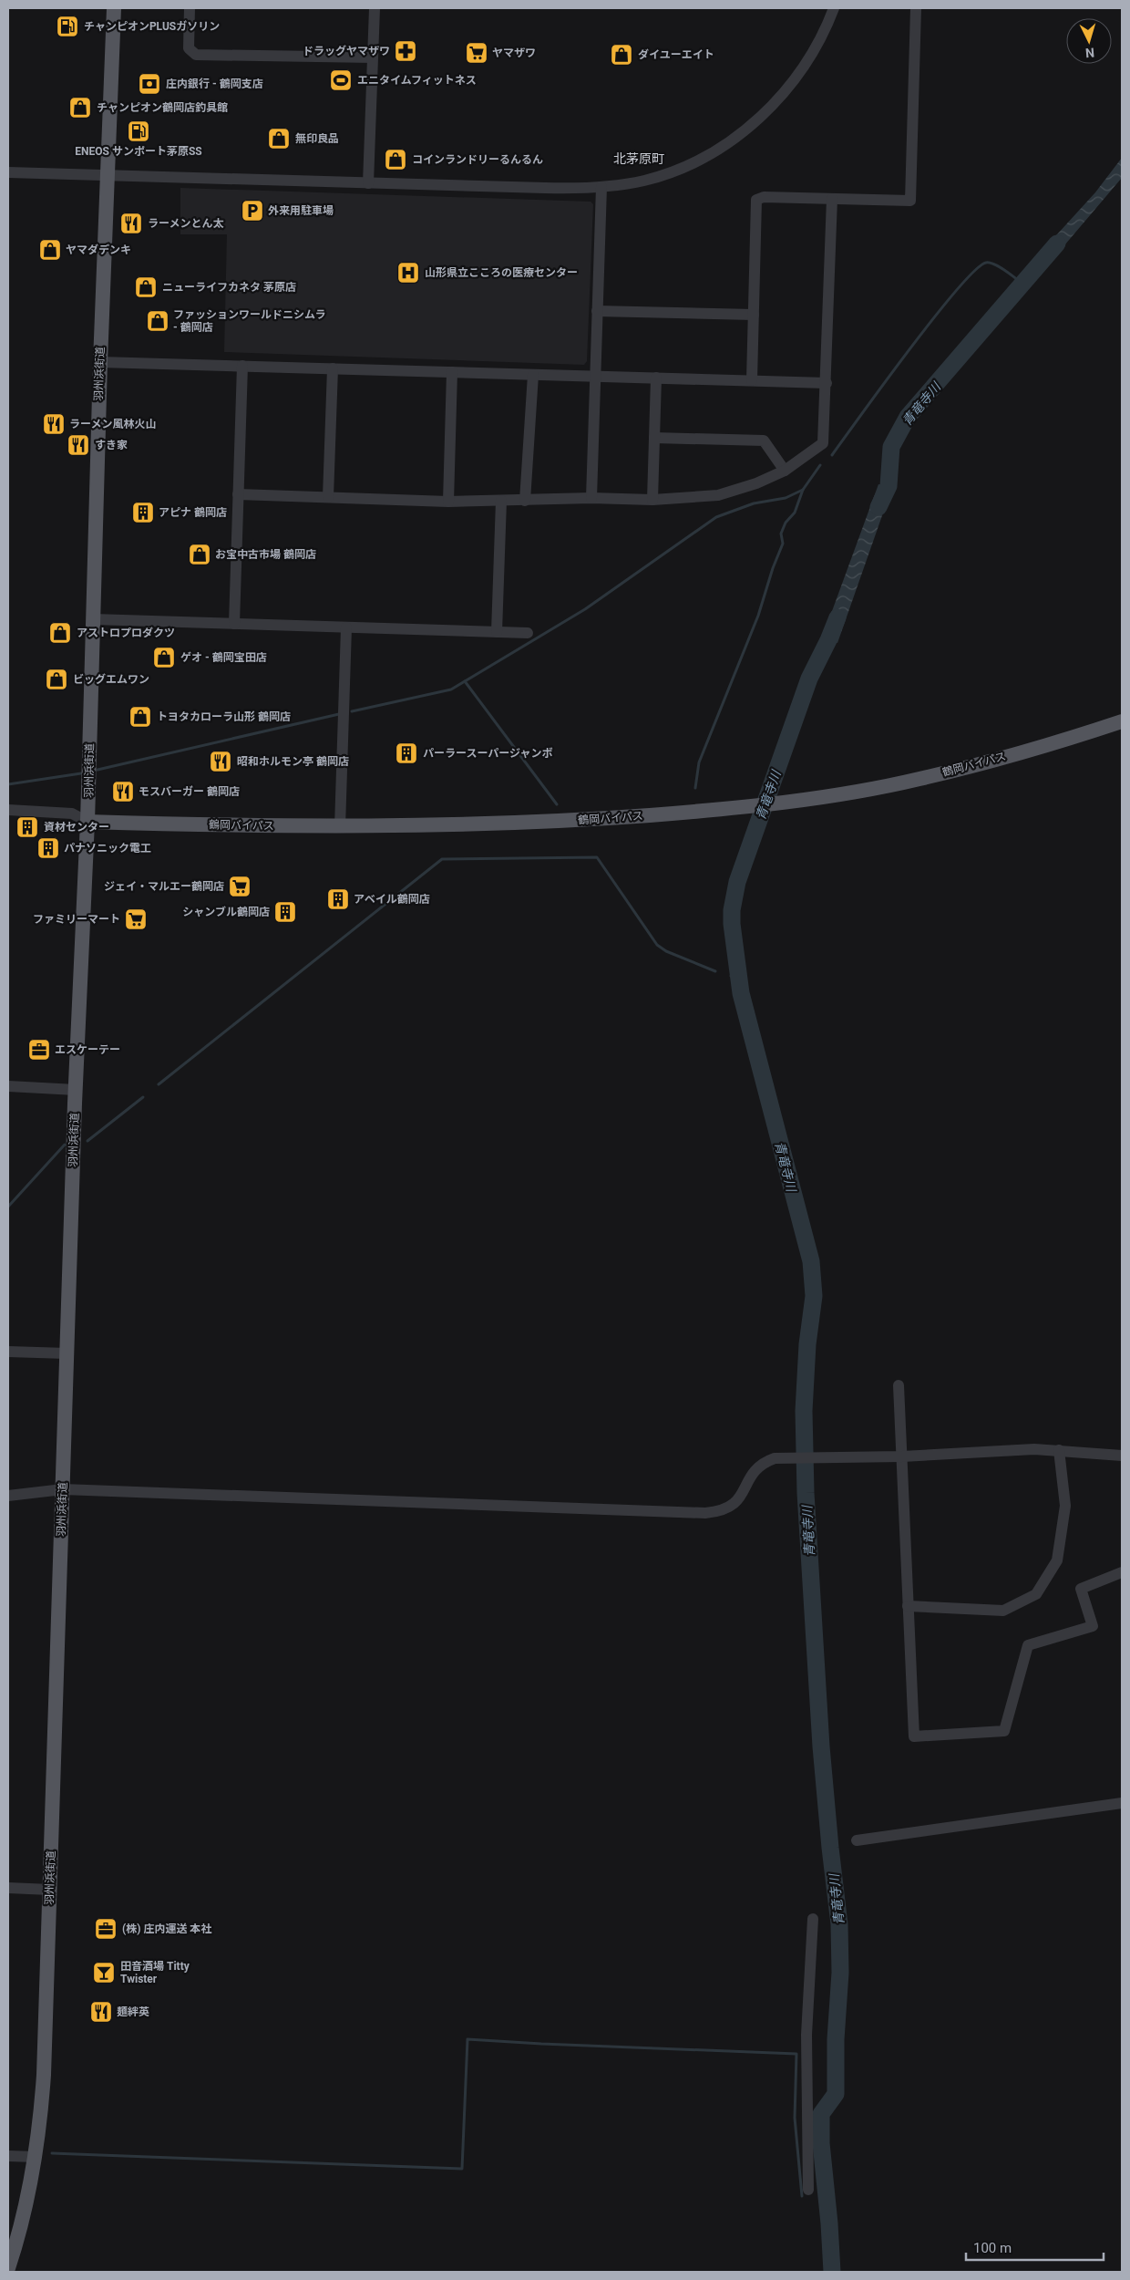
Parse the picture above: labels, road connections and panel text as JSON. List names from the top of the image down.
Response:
{
  "streets": {
    "main road": ["羽州浜街道", "鶴岡バイパス"]
  },
  "crossings": [
    ["羽州浜街道", "鶴岡バイパス"]
  ],
  "districts": ["北茅原町"],
  "water": ["青竜寺川"],
  "places": {
    "fuel station": ["チャンピオンPLUSガソリン", "ENEOS サンポート茅原SS"],
    "pharmacy": ["ドラッグヤマザワ"],
    "supermarket": ["ヤマザワ", "ジェイ・マルエー鶴岡店", "ファミリーマート"],
    "shop": [
      "ダイユーエイト",
      "チャンピオン鶴岡店釣具館",
      "無印良品",
      "コインランドリーるんるん",
      "ヤマダデンキ",
      "ニューライフカネタ 茅原店",
      "ファッションワールドニシムラ - 鶴岡店",
      "お宝中古市場 鶴岡店",
      "アストロプロダクツ",
      "ゲオ - 鶴岡宝田店",
      "ビッグエムワン",
      "トヨタカローラ山形 鶴岡店"
    ],
    "sports": ["エニタイムフィットネス"],
    "bank": ["庄内銀行 - 鶴岡支店"],
    "parking": ["外来用駐車場"],
    "restaurant": [
      "ラーメンとん太",
      "ラーメン風林火山",
      "すき家",
      "昭和ホルモン亭 鶴岡店",
      "モスバーガー 鶴岡店",
      "麺絆英"
    ],
    "hospital": ["山形県立こころの医療センター"],
    "building": [
      "アピナ 鶴岡店",
      "パーラースーパージャンボ",
      "資材センター",
      "パナソニック電工",
      "アベイル鶴岡店",
      "シャンブル鶴岡店"
    ],
    "office": ["エスケーテー", "(株) 庄内運送 本社"],
    "bar": ["田音酒場 Titty Twister"]
  },
  "scale_bar": "100 m",
  "north": "bottom"
}
